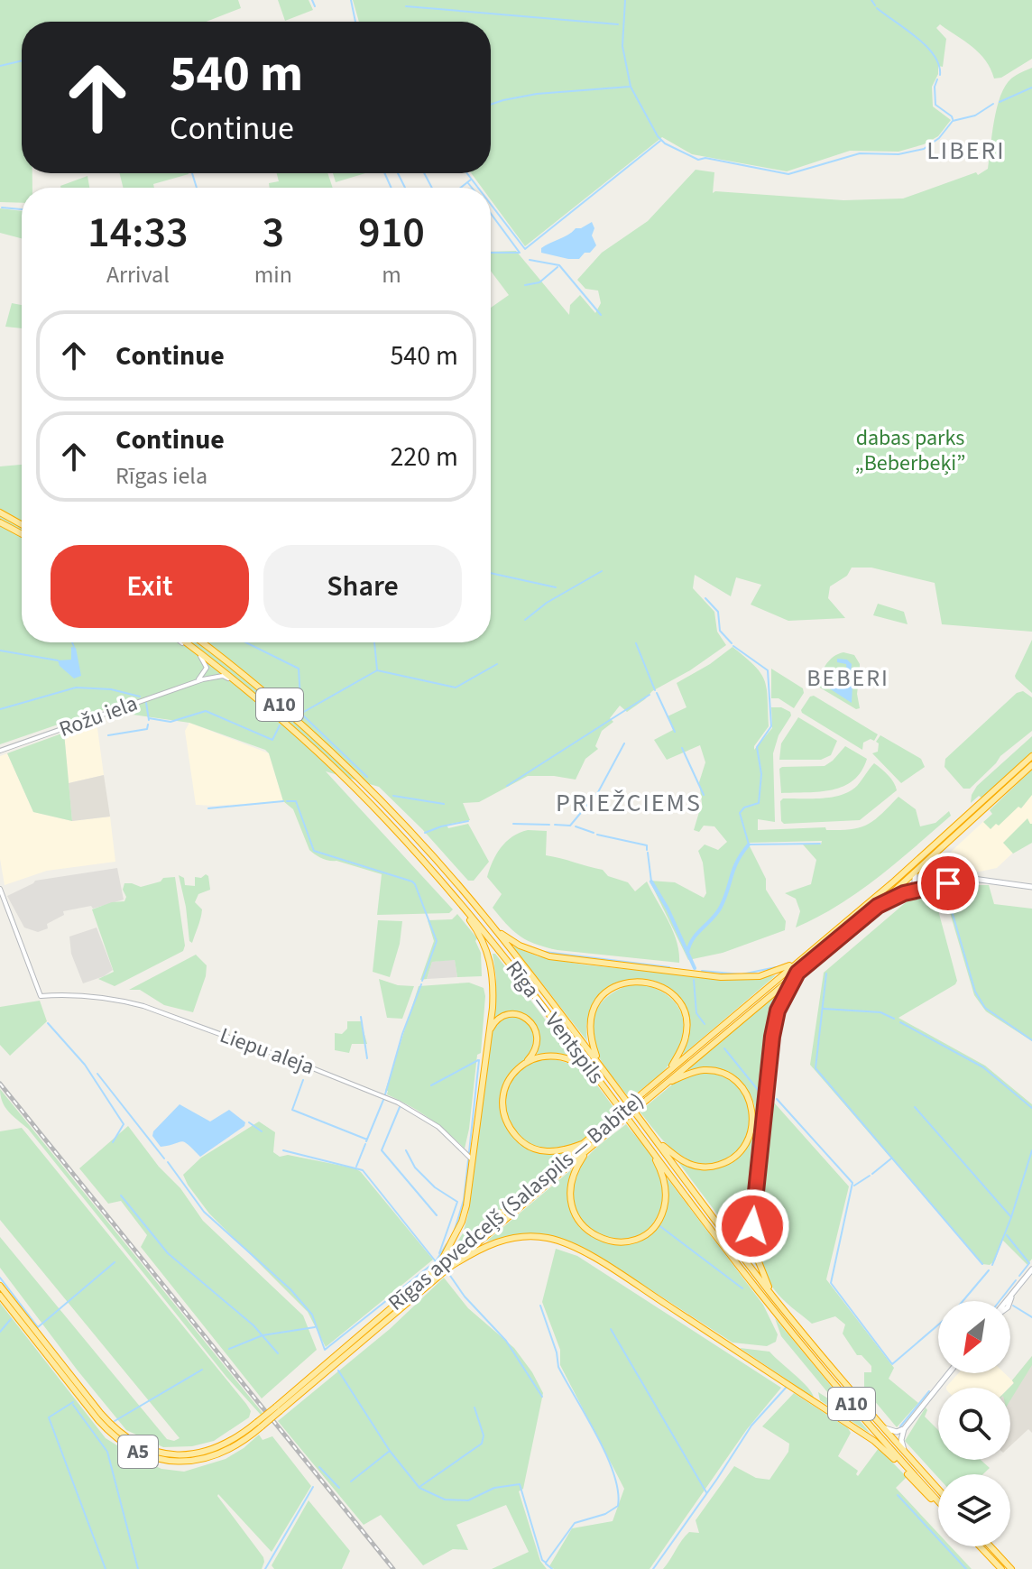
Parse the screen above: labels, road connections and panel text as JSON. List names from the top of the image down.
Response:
{
  "streets": {
    "highway": [
      "A10",
      "Rīga — Ventspils",
      "Rīgas apvedceļš (Salaspils — Babīte)",
      "A5"
    ],
    "street": ["Rožu iela", "Liepu aleja"]
  },
  "crossings": [
    ["Rožu iela", "Rīga — Ventspils"]
  ],
  "districts": ["LIBERI", "BEBERI", "PRIEŽCIEMS"],
  "parks": ["dabas parks „Beberbeķi”"],
  "north": "bottom left",
  "page": {
    "turn": ["540 m", "Continue"],
    "eta": [
      "14:33",
      "Arrival",
      "3",
      "min",
      "910",
      "m"
    ],
    "list": [
      {
        "name": "Continue",
        "value": "540 m"
      },
      {
        "name": "Continue",
        "note": "Rīgas iela",
        "value": "220 m"
      }
    ],
    "buttons": ["Exit", "Share"]
  }
}
